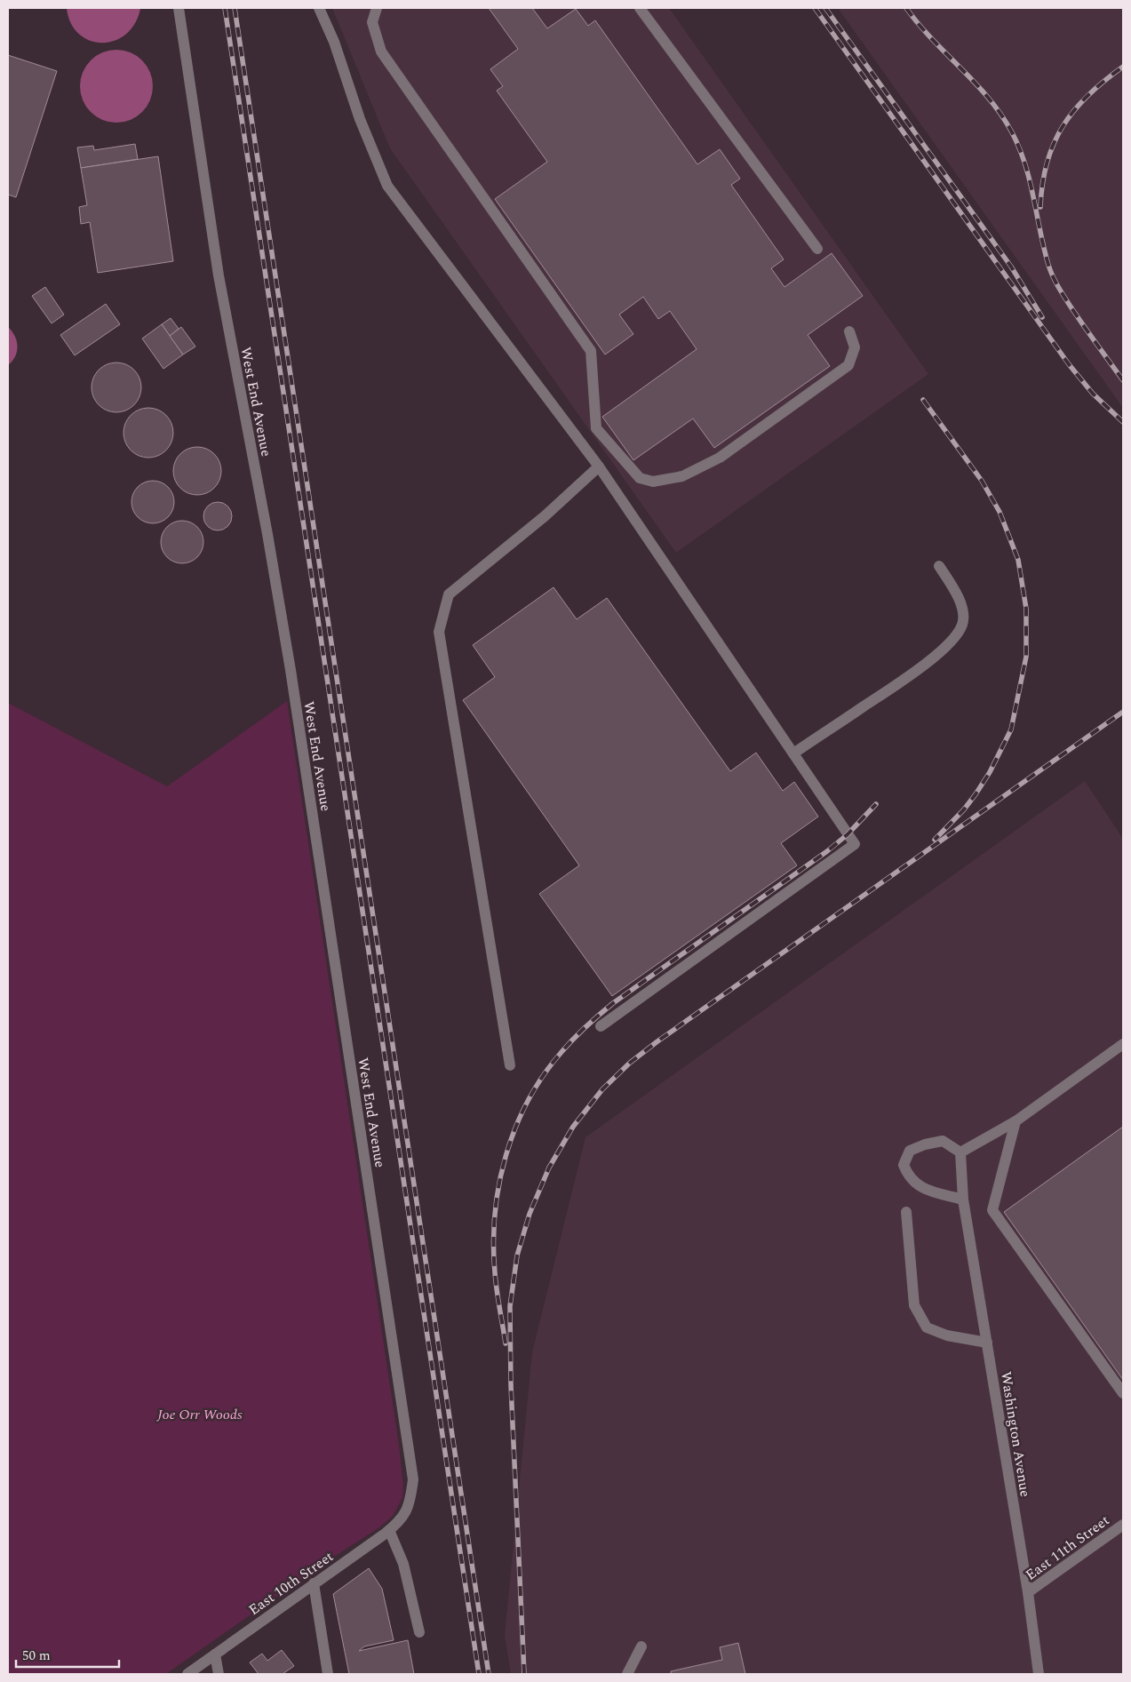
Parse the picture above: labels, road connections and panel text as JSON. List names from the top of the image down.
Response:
{
  "streets": {
    "street": [
      "West End Avenue",
      "Washington Avenue",
      "East 11th Street",
      "East 10th Street"
    ]
  },
  "crossings": [
    ["West End Avenue", "East 10th Street"],
    ["Washington Avenue", "East 11th Street"]
  ],
  "parks": ["Joe Orr Woods"],
  "scale_bar": "50 m"
}
